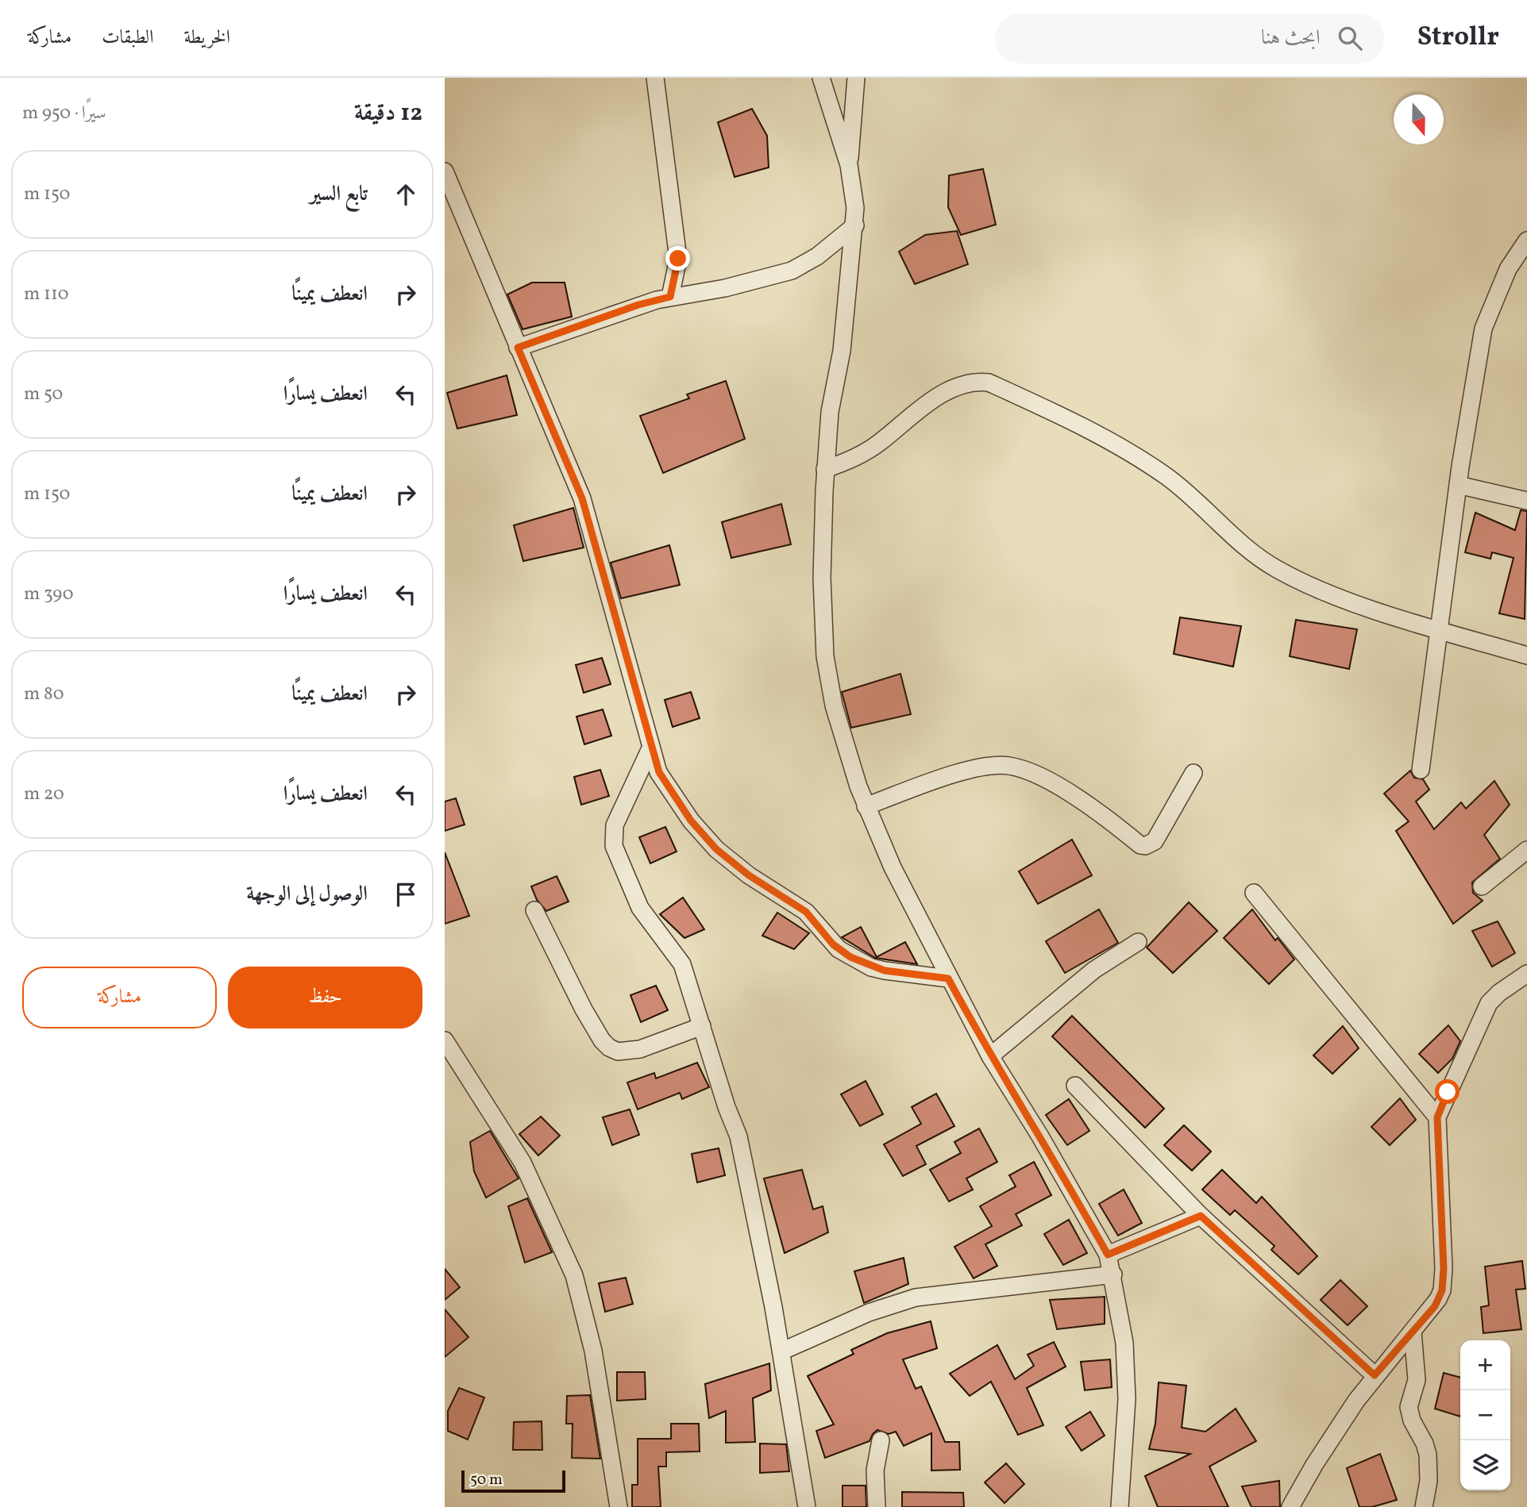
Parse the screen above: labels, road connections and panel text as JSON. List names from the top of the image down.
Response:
{
  "scale_bar": "50 m",
  "north": "bottom",
  "page": {
    "header": "Strollr",
    "search": "ابحث هنا",
    "nav": ["الخريطة", "الطبقات", "مشاركة"],
    "heading": ["12 دقيقة", "سيرًا · 950 m"],
    "list": [
      ["تابع السير", "150 m"],
      ["انعطف يمينًا", "110 m"],
      ["انعطف يسارًا", "50 m"],
      ["انعطف يمينًا", "150 m"],
      ["انعطف يسارًا", "390 m"],
      ["انعطف يمينًا", "80 m"],
      ["انعطف يسارًا", "20 m"],
      "الوصول إلى الوجهة"
    ],
    "buttons": ["حفظ", "مشاركة"],
    "map_buttons": ["+", "−"],
    "scale": "50 m"
  }
}
